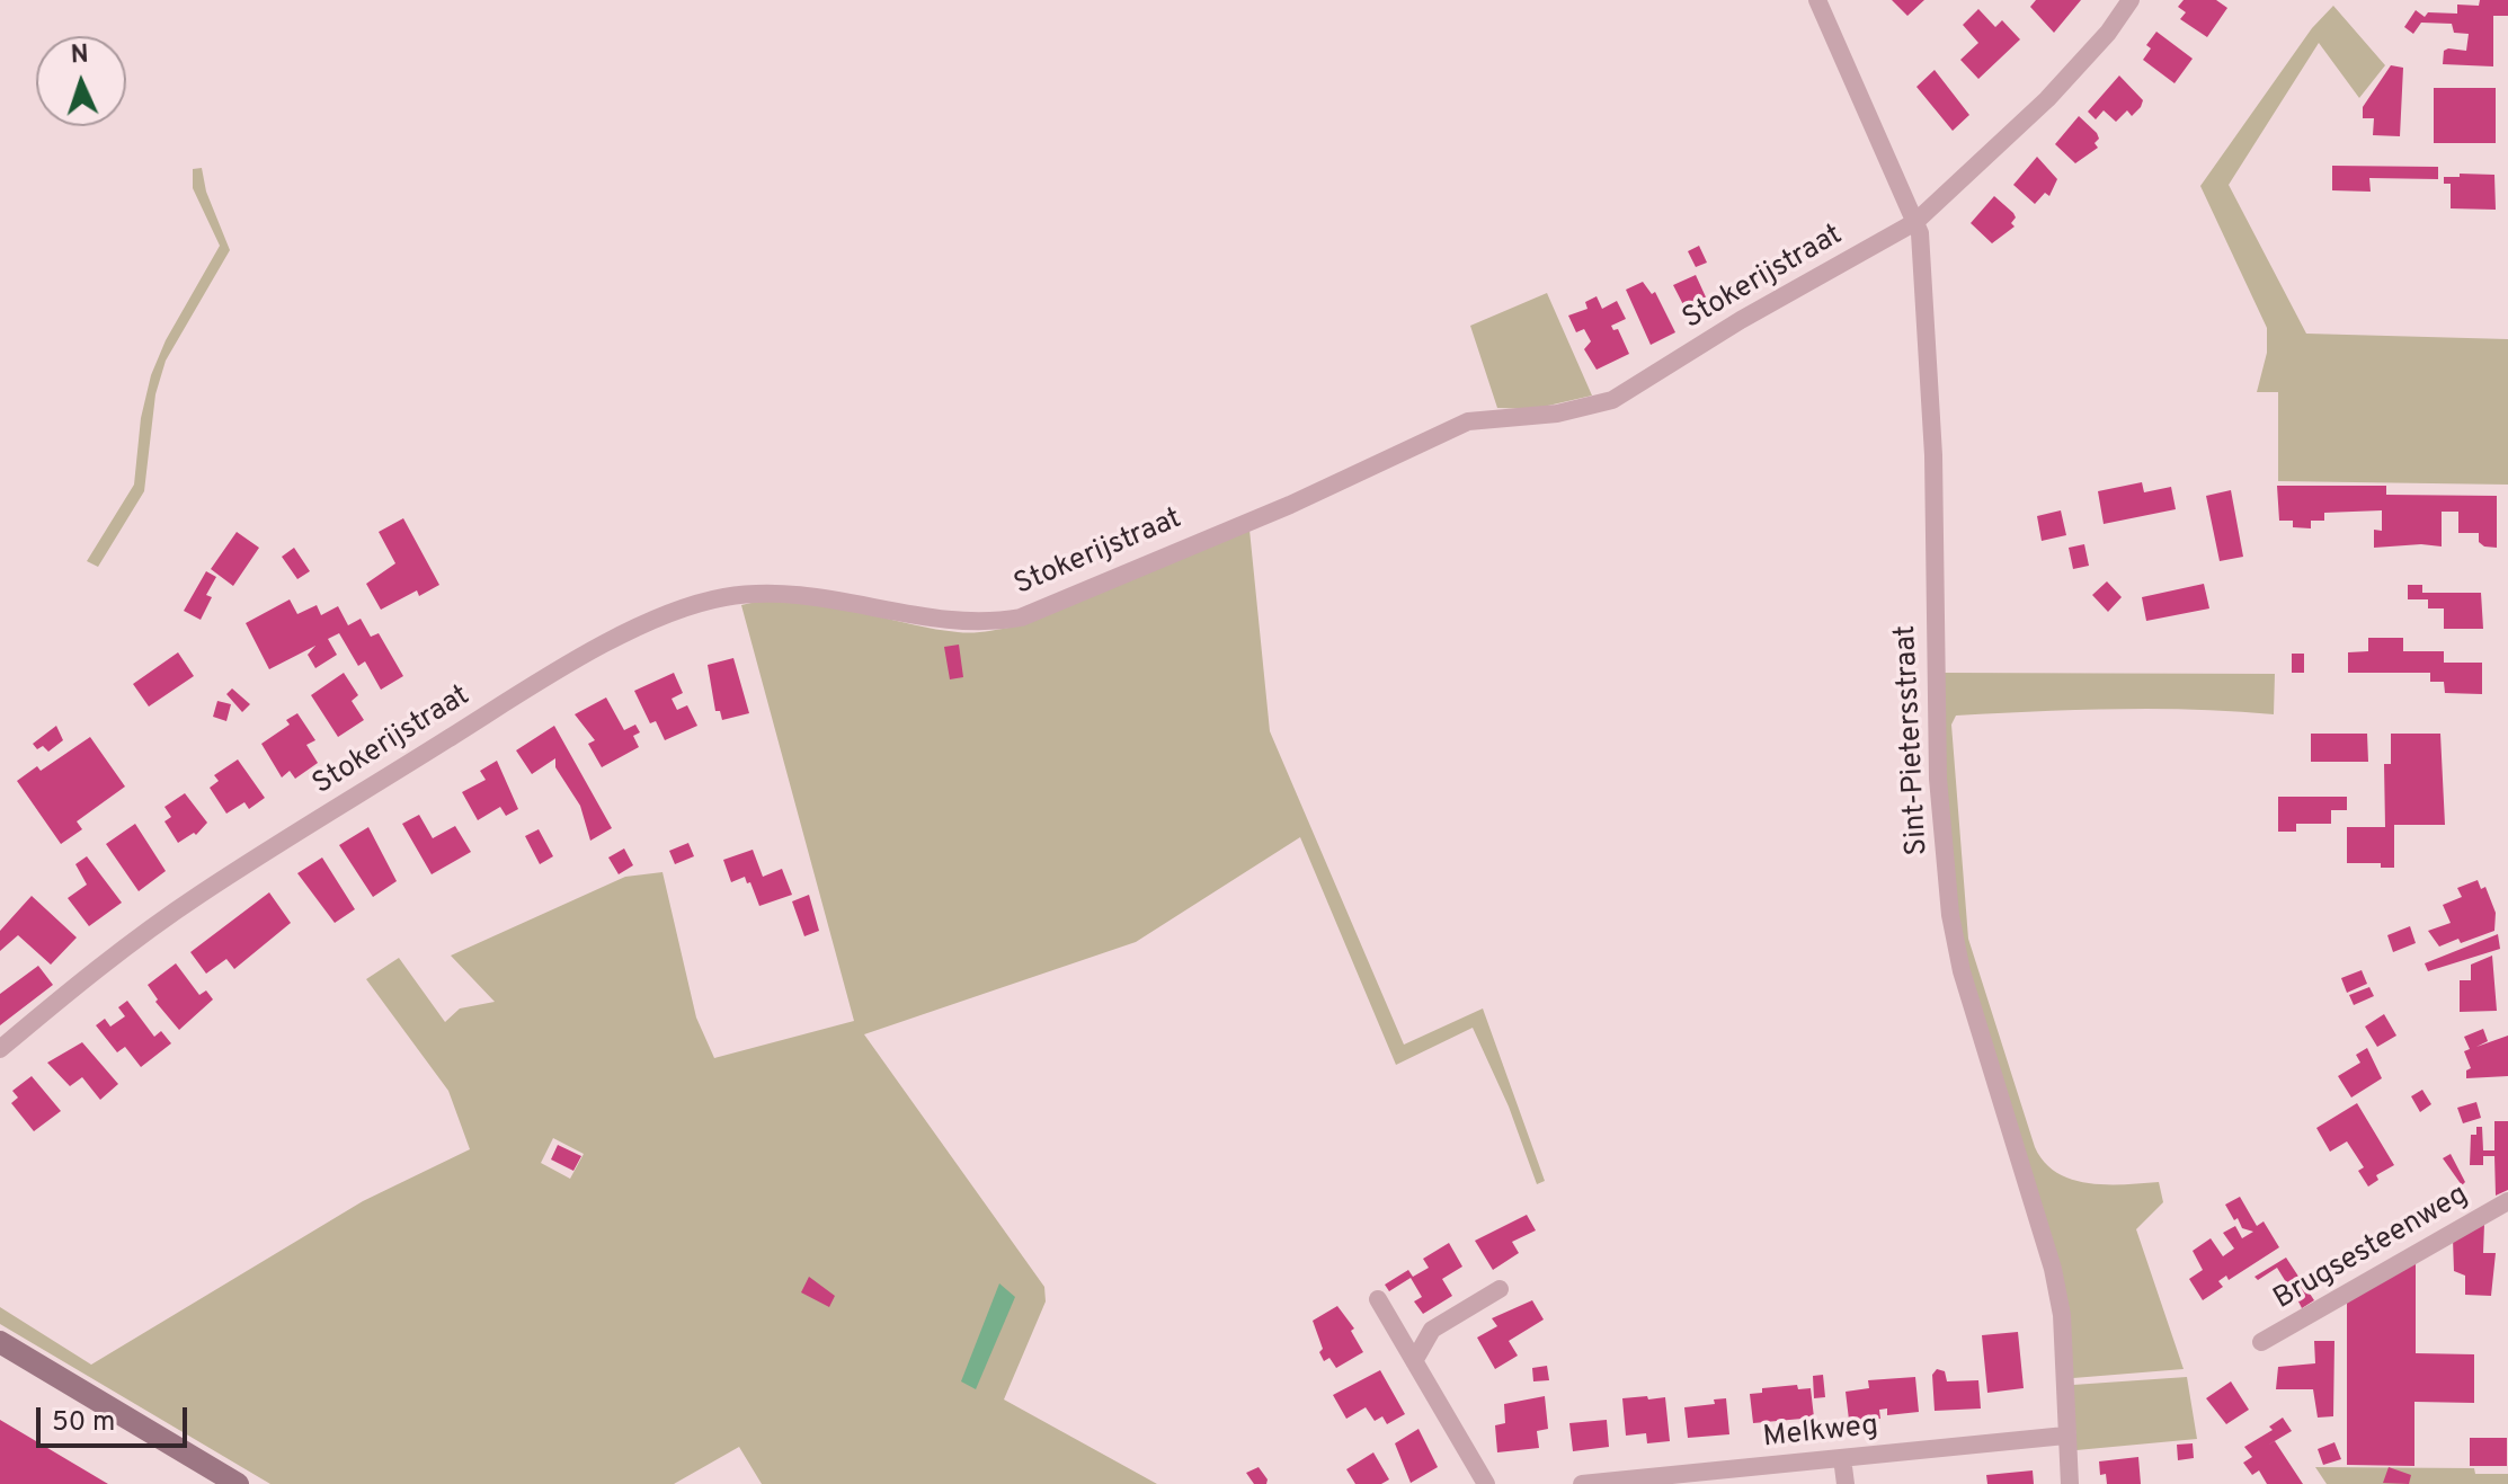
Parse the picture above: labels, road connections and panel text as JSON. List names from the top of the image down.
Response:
{
  "streets": {
    "street": [
      "Stokerijstraat",
      "Sint-Pietersstraat",
      "Brugsesteenweg",
      "Melkweg"
    ]
  },
  "crossings": [
    ["Stokerijstraat", "Sint-Pietersstraat"],
    ["Sint-Pietersstraat", "Melkweg"]
  ],
  "scale_bar": "50 m",
  "north": "top"
}
